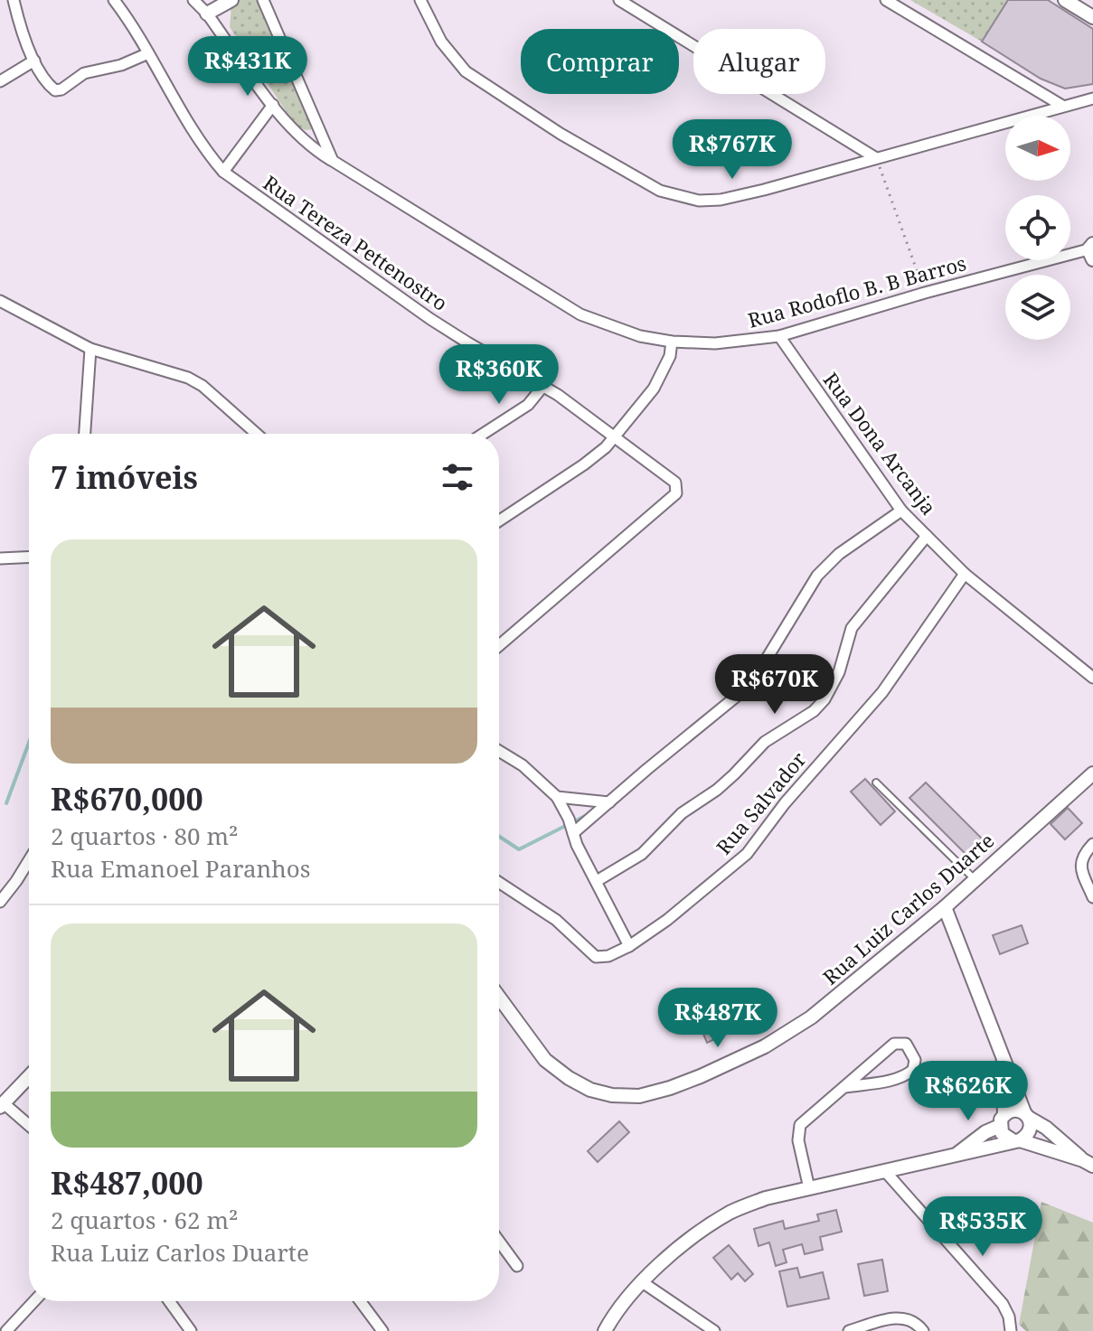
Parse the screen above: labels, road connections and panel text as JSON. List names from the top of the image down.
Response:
{
  "streets": {
    "street": [
      "Rua Tereza Pettenostro",
      "Rua Rodoflo B. B Barros",
      "Rua Dona Arcanja",
      "Rua Salvador",
      "Rua Luiz Carlos Duarte"
    ]
  },
  "crossings": [
    ["Rua Rodoflo B. B Barros", "Rua Dona Arcanja"],
    ["Rua Dona Arcanja", "Rua Salvador"]
  ],
  "north": "right",
  "page": {
    "chip": ["Comprar", "Alugar"],
    "price": [
      "R$431K",
      "R$767K",
      "R$360K",
      "R$670K",
      "R$487K",
      "R$626K",
      "R$535K"
    ],
    "heading": "7 imóveis",
    "list": [
      {
        "name": "R$670,000",
        "note": "2 quartos · 80 m² · Rua Emanoel Paranhos"
      },
      {
        "name": "R$487,000",
        "note": "2 quartos · 62 m² · Rua Luiz Carlos Duarte"
      }
    ]
  }
}
